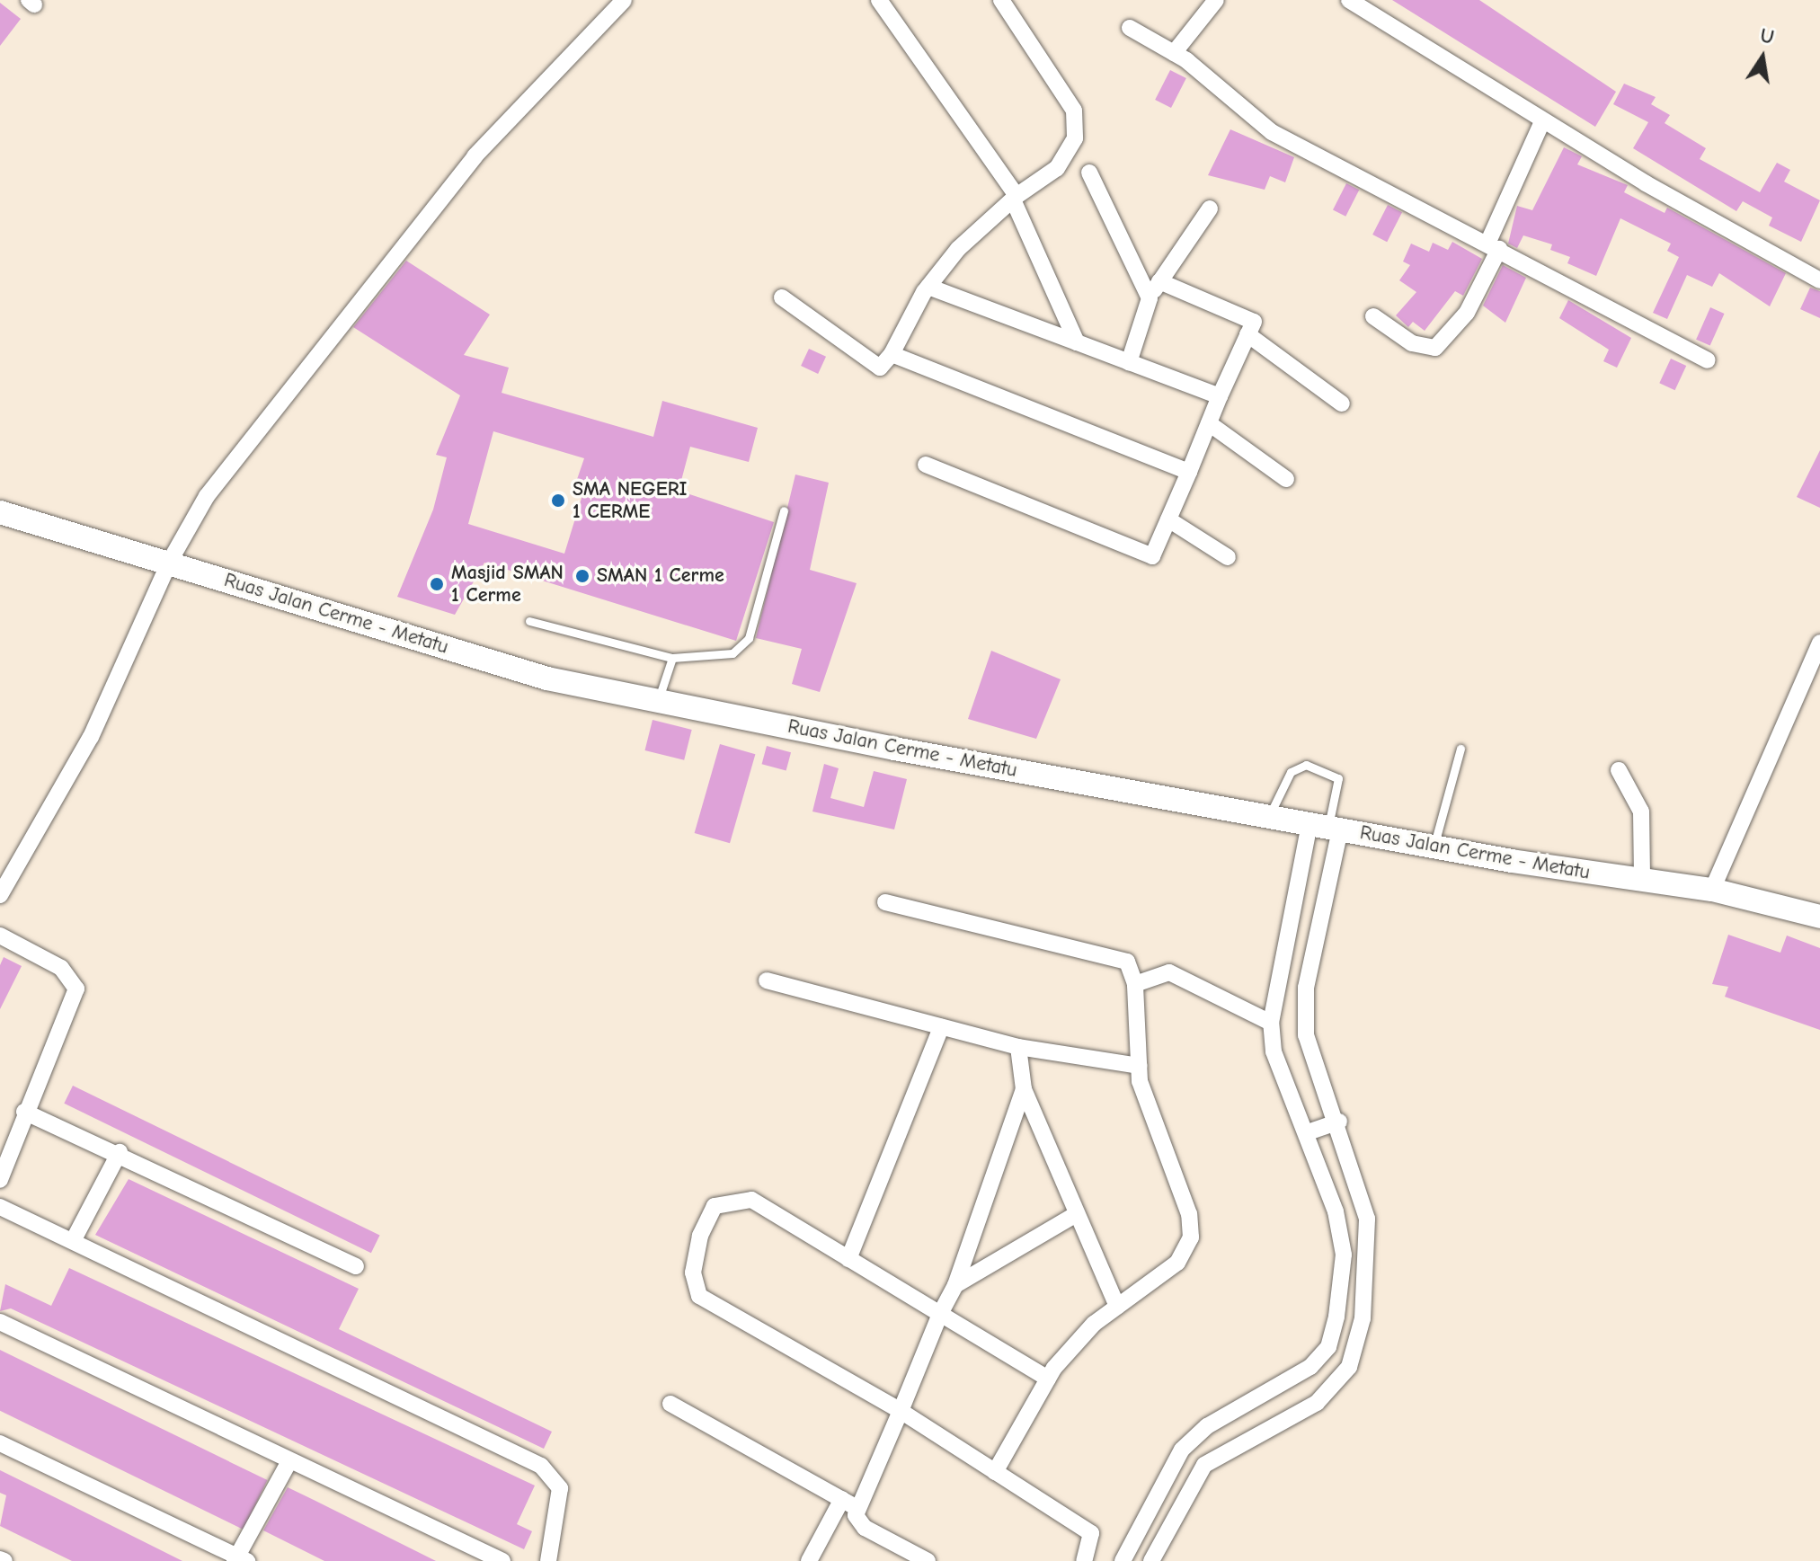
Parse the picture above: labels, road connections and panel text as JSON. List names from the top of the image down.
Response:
{
  "streets": {
    "main road": ["Ruas Jalan Cerme - Metatu"]
  },
  "places": ["SMA NEGERI 1 CERME", "SMAN 1 Cerme", "Masjid SMAN 1 Cerme"],
  "north": "top"
}
